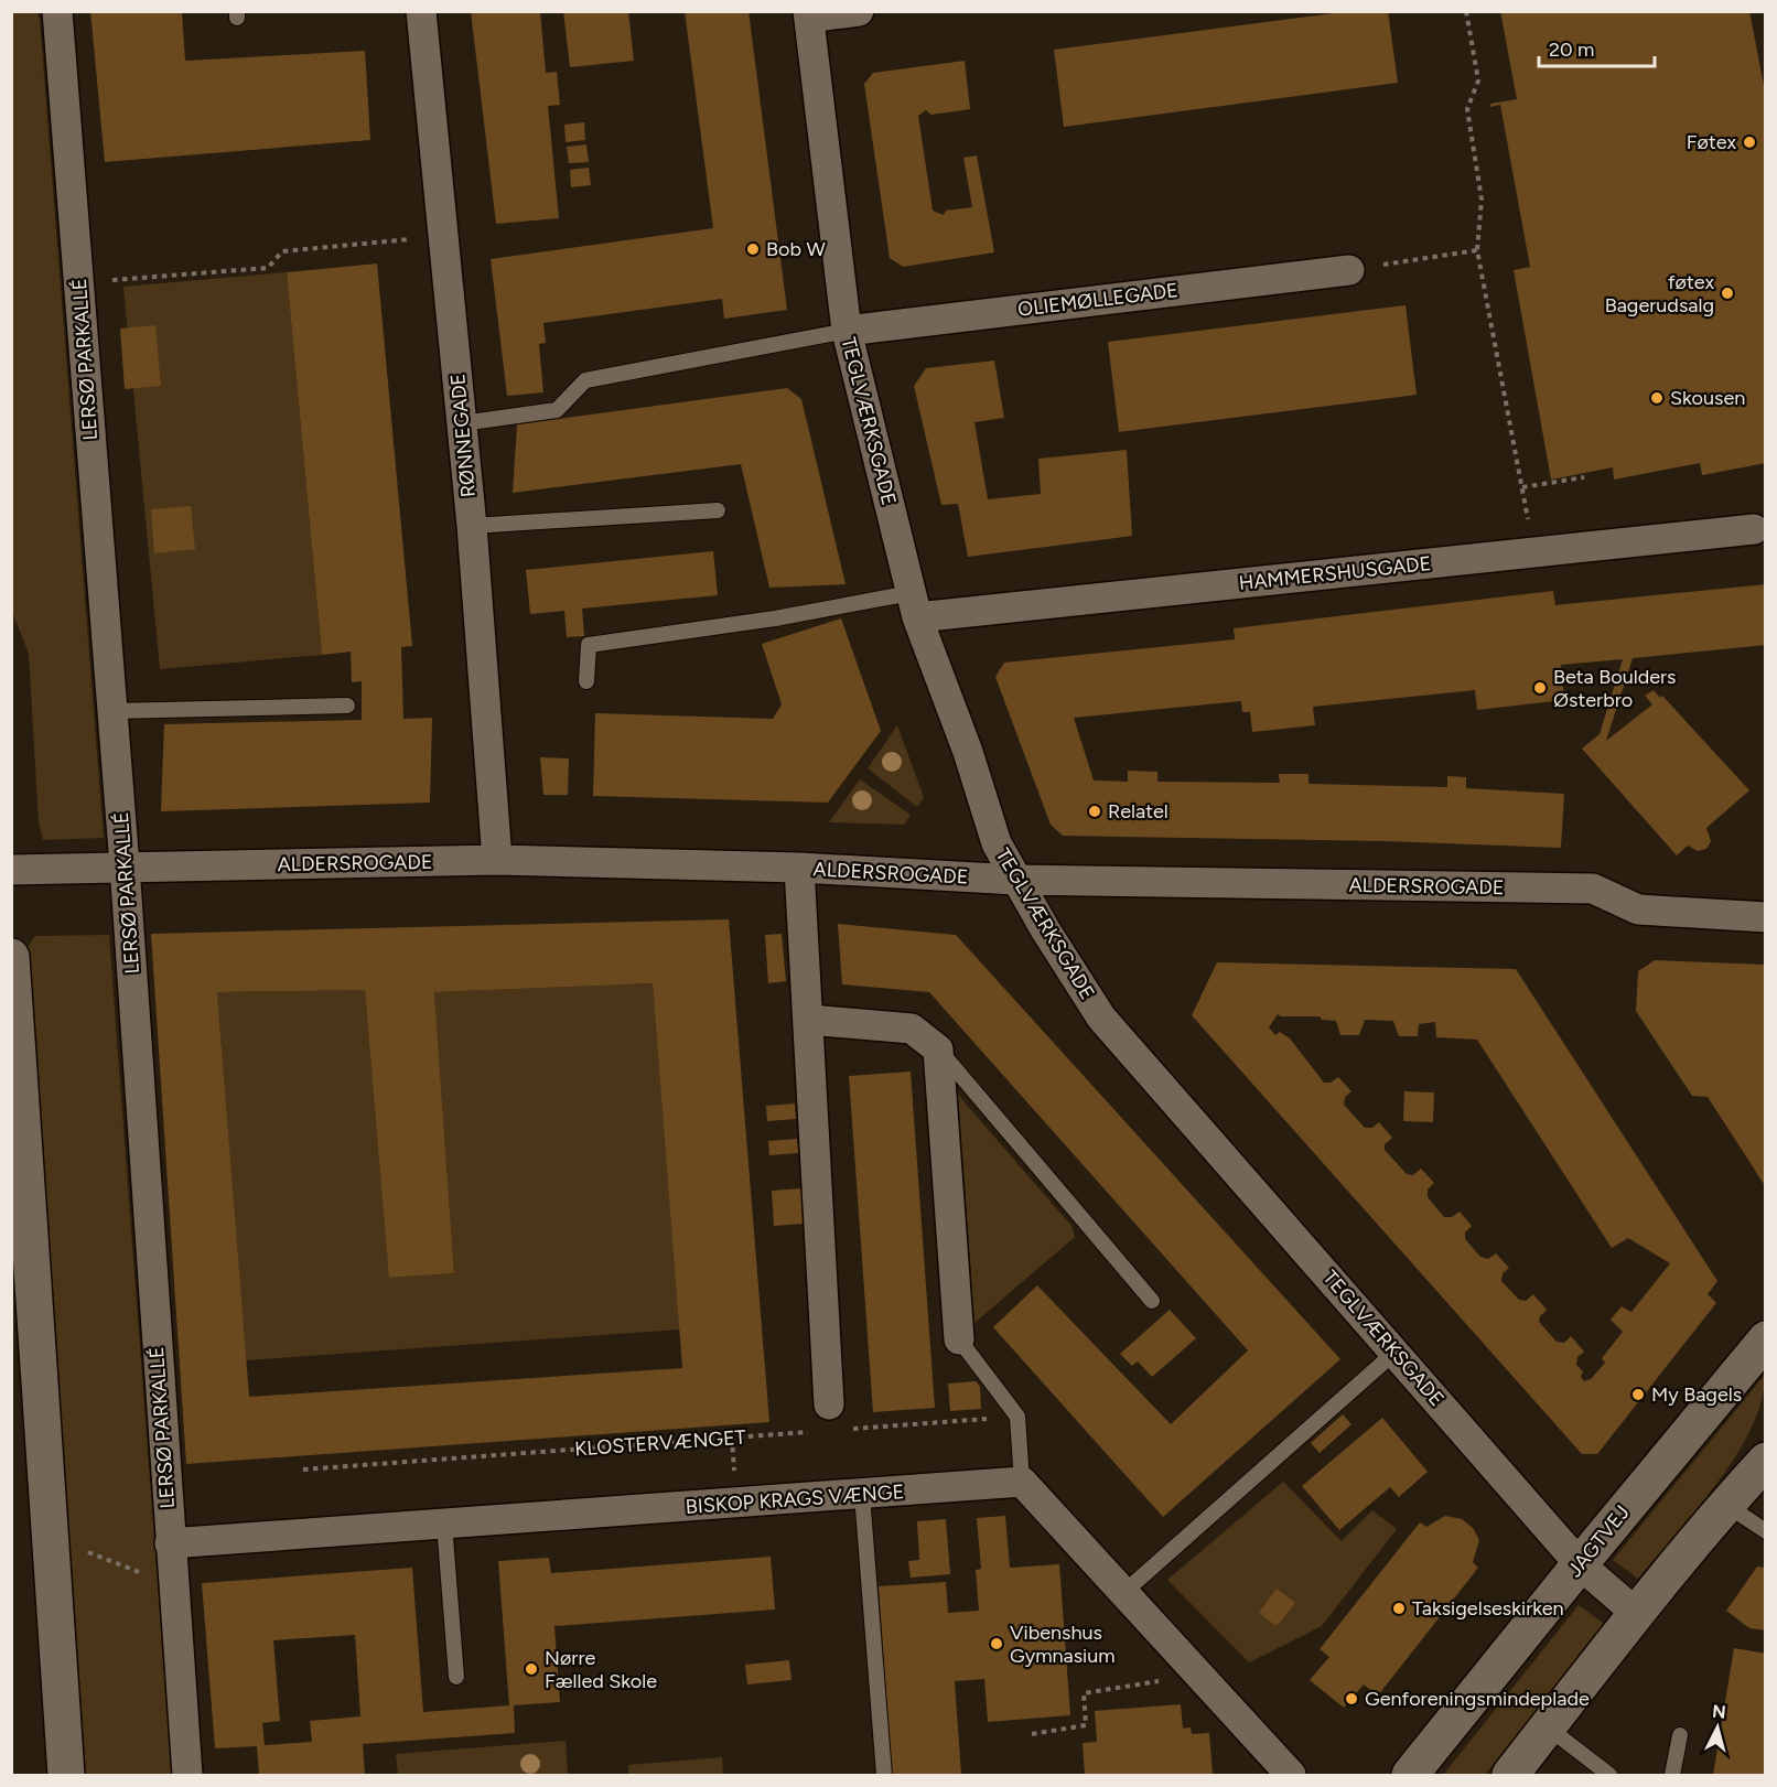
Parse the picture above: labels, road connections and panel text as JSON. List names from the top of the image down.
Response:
{
  "streets": {
    "street": [
      "OLIEMØLLEGADE",
      "LERSØ PARKALLÉ",
      "TEGLVÆRKSGADE",
      "RØNNEGADE",
      "HAMMERSHUSGADE",
      "ALDERSROGADE",
      "BISKOP KRAGS VÆNGE",
      "JAGTVEJ"
    ],
    "path": ["KLOSTERVÆNGET"]
  },
  "crossings": [
    ["OLIEMØLLEGADE", "TEGLVÆRKSGADE"],
    ["LERSØ PARKALLÉ", "ALDERSROGADE"],
    ["LERSØ PARKALLÉ", "BISKOP KRAGS VÆNGE"],
    ["TEGLVÆRKSGADE", "HAMMERSHUSGADE"],
    ["TEGLVÆRKSGADE", "ALDERSROGADE"],
    ["TEGLVÆRKSGADE", "JAGTVEJ"],
    ["RØNNEGADE", "ALDERSROGADE"]
  ],
  "places": [
    "Føtex",
    "Bob W",
    "føtex Bagerudsalg",
    "Skousen",
    "Beta Boulders Østerbro",
    "Relatel",
    "My Bagels",
    "Taksigelseskirken",
    "Vibenshus Gymnasium",
    "Nørre Fælled Skole",
    "Genforeningsmindeplade"
  ],
  "scale_bar": "20 m",
  "north": "top"
}
